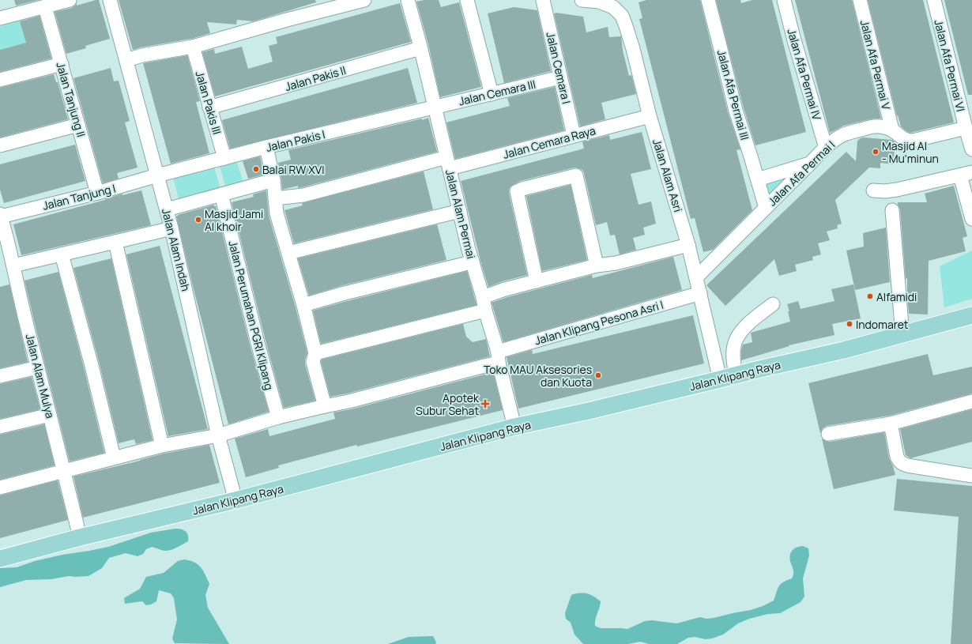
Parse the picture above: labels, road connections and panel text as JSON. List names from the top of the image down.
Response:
{
  "streets": {
    "main road": ["Jalan Klipang Raya"],
    "street": [
      "Jalan Afa Permai V",
      "Jalan Afa Permai VI",
      "Jalan Cemara I",
      "Jalan Afa Permai IV",
      "Jalan Pakis II",
      "Jalan Cemara III",
      "Jalan Afa Permai III",
      "Jalan Tanjung II",
      "Jalan Pakis III",
      "Jalan Pakis I",
      "Jalan Cemara Raya",
      "Jalan Afa Permai I",
      "Jalan Alam Asri",
      "Jalan Tanjung I",
      "Jalan Alam Permai",
      "Jalan Alam Indah",
      "Jalan Perumahan PGRI Klipang",
      "Jalan Klipang Pesona Asri I",
      "Jalan Alam Mulya"
    ]
  },
  "crossings": [
    ["Jalan Afa Permai V", "Jalan Afa Permai I"],
    ["Jalan Afa Permai VI", "Jalan Afa Permai I"],
    ["Jalan Cemara I", "Jalan Cemara III"],
    ["Jalan Cemara I", "Jalan Cemara Raya"],
    ["Jalan Afa Permai IV", "Jalan Afa Permai I"],
    ["Jalan Pakis II", "Jalan Pakis III"],
    ["Jalan Pakis II", "Jalan Alam Permai"],
    ["Jalan Cemara III", "Jalan Pakis I"],
    ["Jalan Cemara III", "Jalan Alam Permai"],
    ["Jalan Afa Permai III", "Jalan Afa Permai I"],
    ["Jalan Tanjung II", "Jalan Tanjung I"],
    ["Jalan Pakis III", "Jalan Pakis I"],
    ["Jalan Pakis I", "Jalan Tanjung I"],
    ["Jalan Pakis I", "Jalan Alam Permai"],
    ["Jalan Pakis I", "Jalan Alam Indah"],
    ["Jalan Cemara Raya", "Jalan Alam Asri"],
    ["Jalan Cemara Raya", "Jalan Alam Permai"],
    ["Jalan Afa Permai I", "Jalan Alam Asri"],
    ["Jalan Alam Asri", "Jalan Klipang Pesona Asri I"],
    ["Jalan Alam Asri", "Jalan Klipang Raya"],
    ["Jalan Tanjung I", "Jalan Alam Indah"],
    ["Jalan Tanjung I", "Jalan Alam Mulya"],
    ["Jalan Alam Permai", "Jalan Klipang Pesona Asri I"],
    ["Jalan Alam Permai", "Jalan Klipang Raya"],
    ["Jalan Alam Indah", "Jalan Klipang Raya"],
    ["Jalan Klipang Raya", "Jalan Alam Mulya"]
  ],
  "places": {
    "other": [
      "Masjid Al - Mu'minun",
      "Balai RW XVI",
      "Masjid Jami Al khoir",
      "Alfamidi",
      "Indomaret",
      "Toko MAU Aksesories dan Kuota"
    ],
    "health": ["Apotek Subur Sehat"]
  }
}
